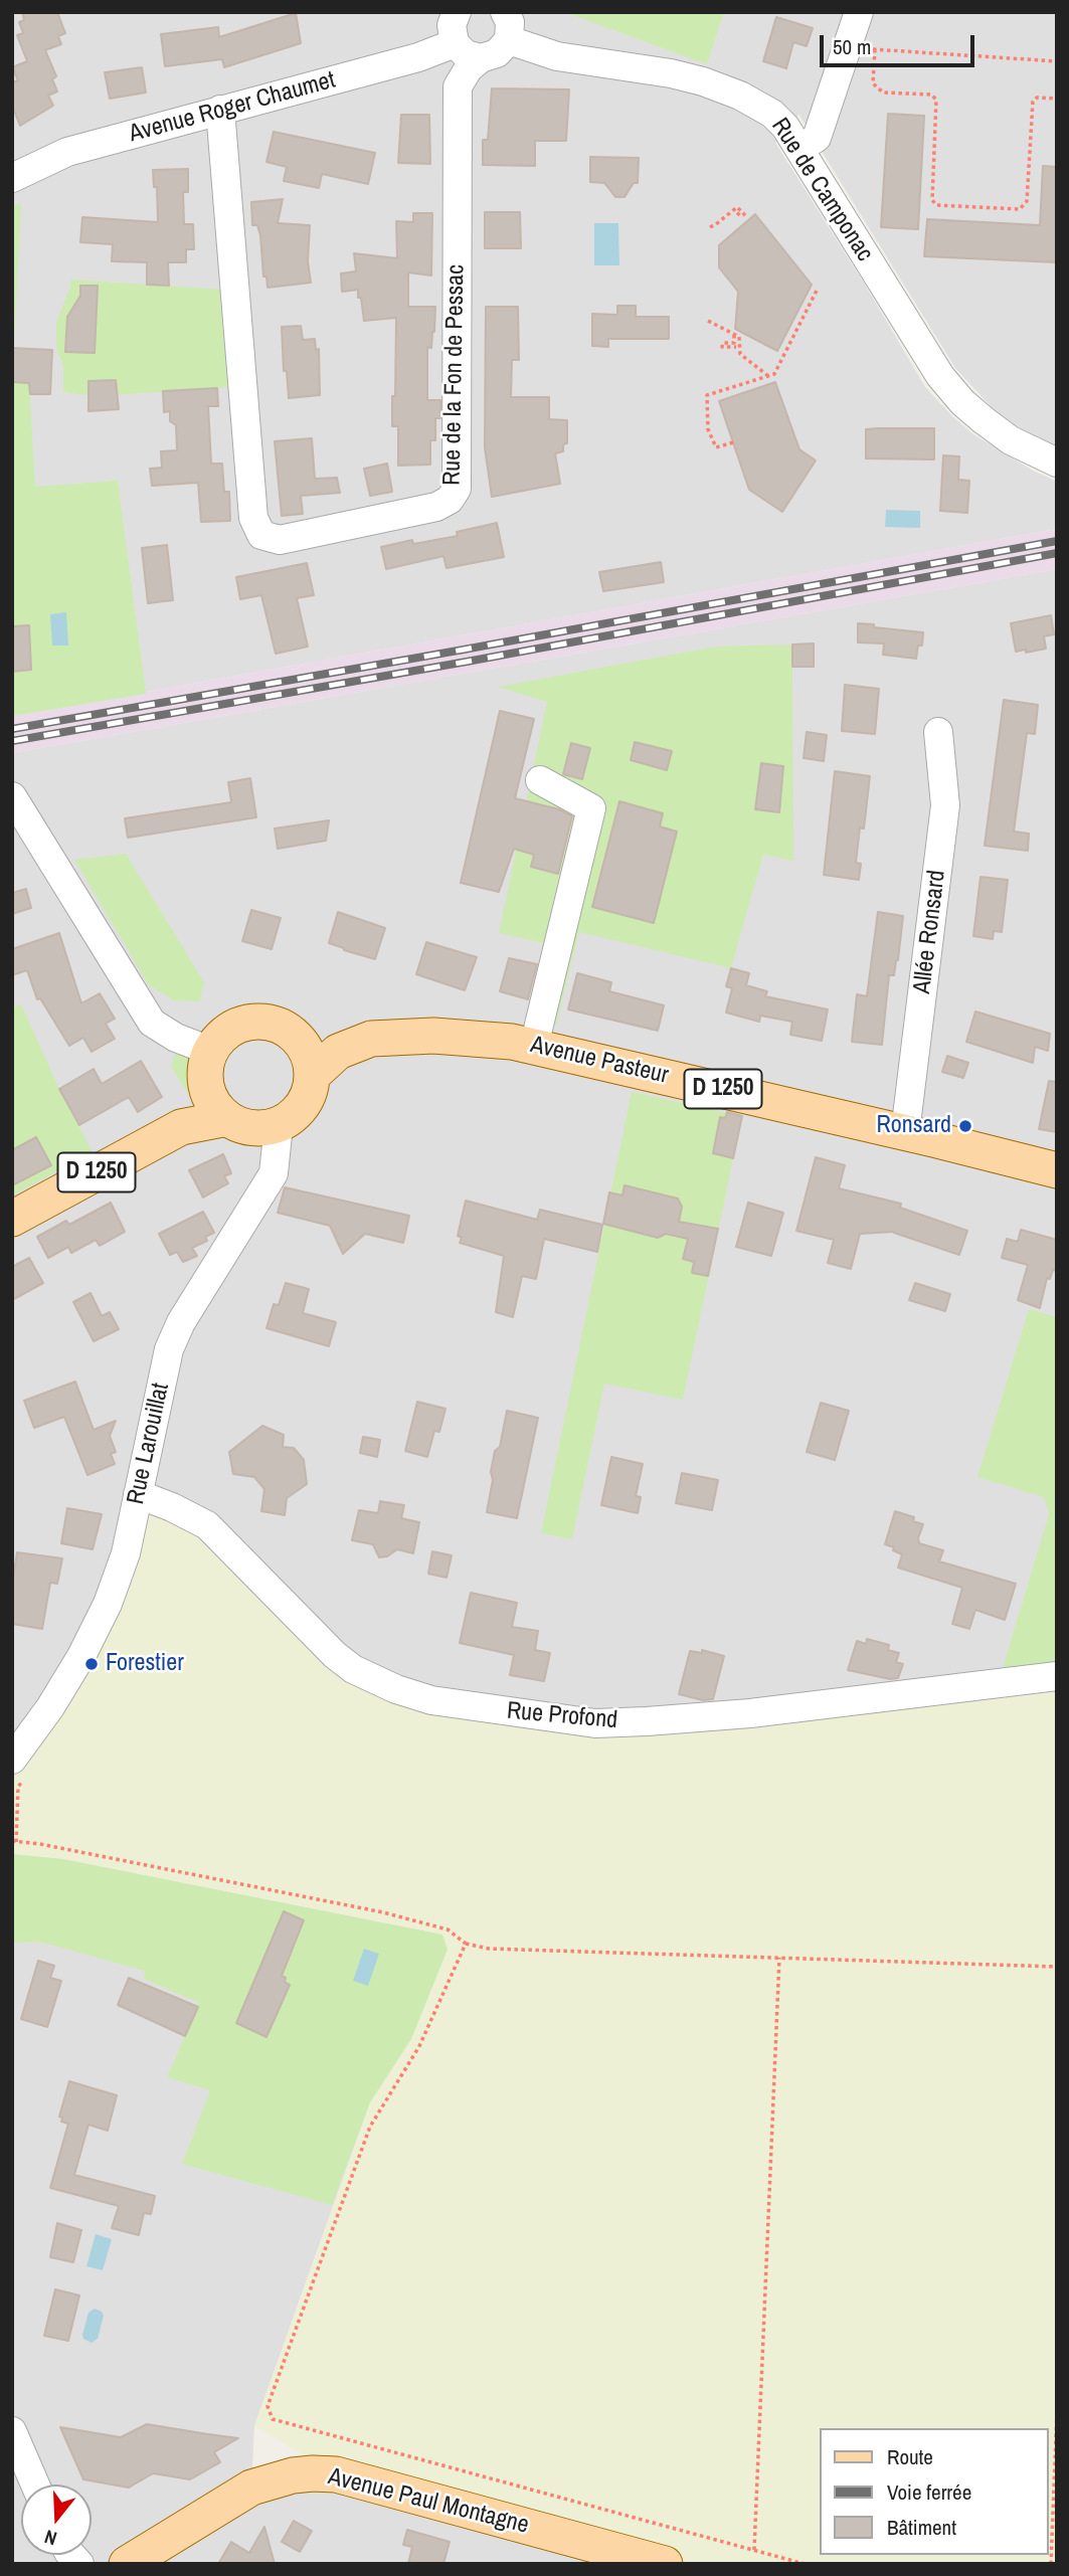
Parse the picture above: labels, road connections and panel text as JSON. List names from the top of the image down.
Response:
{
  "streets": {
    "main road": ["Avenue Pasteur", "D 1250", "Avenue Paul Montagne"],
    "street": [
      "Avenue Roger Chaumet",
      "Rue de Camponac",
      "Rue de la Fon de Pessac",
      "Allée Ronsard",
      "Rue Larouillat",
      "Rue Profond"
    ]
  },
  "crossings": [
    ["Avenue Roger Chaumet", "Rue de la Fon de Pessac"],
    ["Allée Ronsard", "Avenue Pasteur"],
    ["Avenue Pasteur", "D 1250"],
    ["Avenue Pasteur", "Rue Larouillat"],
    ["D 1250", "Rue Larouillat"],
    ["Rue Larouillat", "Rue Profond"]
  ],
  "places": ["Ronsard", "Forestier"],
  "legend": ["Route", "Voie ferrée", "Bâtiment"],
  "scale_bar": "50 m",
  "north": "bottom"
}
